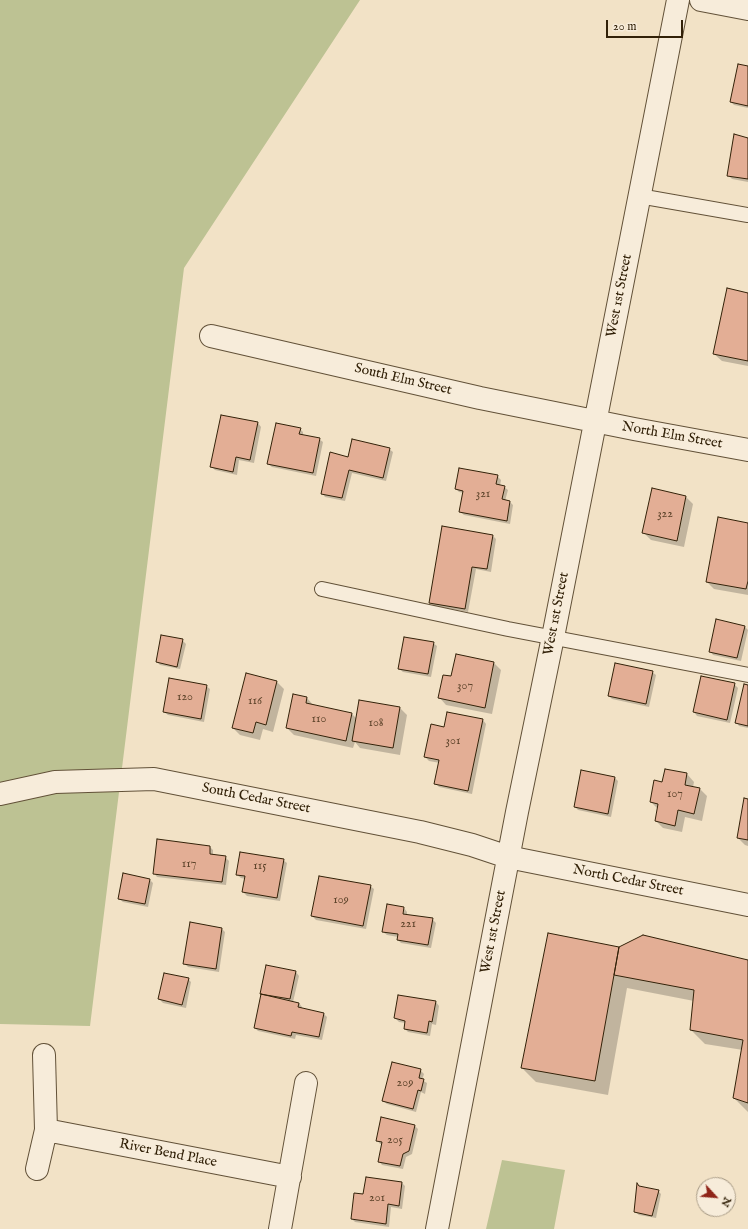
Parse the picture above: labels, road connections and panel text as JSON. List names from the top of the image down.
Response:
{
  "streets": {
    "street": [
      "West 1st Street",
      "South Elm Street",
      "North Elm Street",
      "South Cedar Street",
      "North Cedar Street",
      "River Bend Place"
    ]
  },
  "crossings": [
    ["West 1st Street", "South Elm Street"],
    ["West 1st Street", "North Elm Street"],
    ["West 1st Street", "South Cedar Street"],
    ["West 1st Street", "North Cedar Street"],
    ["South Elm Street", "North Elm Street"],
    ["South Cedar Street", "North Cedar Street"]
  ],
  "house_numbers": [
    "321",
    "322",
    "307",
    "120",
    "116",
    "110",
    "108",
    "301",
    "107",
    "117",
    "115",
    "109",
    "221",
    "209",
    "205",
    "201"
  ],
  "scale_bar": "20 m",
  "north": "bottom right"
}
